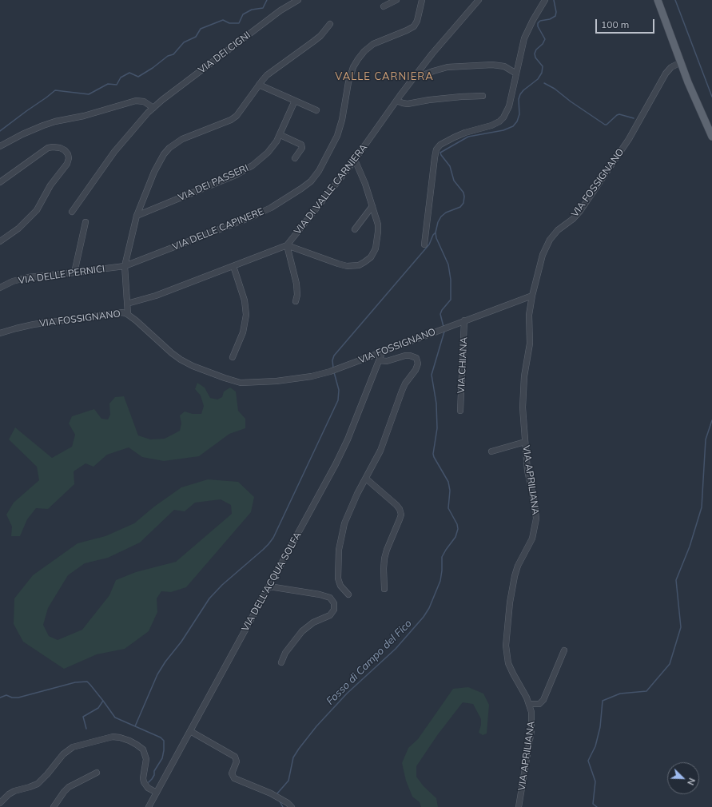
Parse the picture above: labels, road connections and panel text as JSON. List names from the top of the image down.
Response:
{
  "streets": {
    "street": [
      "VIA DEI CIGNI",
      "VIA DEI PASSERI",
      "VIA FOSSIGNANO",
      "VIA DI VALLE CARNIERA",
      "VIA DELLE CAPINERE",
      "VIA DELLE PERNICI",
      "VIA CHIANA",
      "VIA APRILIANA",
      "VIA DELL'ACQUA SOLFA"
    ]
  },
  "crossings": [
    ["VIA FOSSIGNANO", "VIA CHIANA"],
    ["VIA FOSSIGNANO", "VIA APRILIANA"],
    ["VIA FOSSIGNANO", "VIA DELL'ACQUA SOLFA"],
    ["VIA DELLE CAPINERE", "VIA DELLE PERNICI"]
  ],
  "districts": ["VALLE CARNIERA"],
  "water": ["Fosso di Campo del Fico"],
  "scale_bar": "100 m",
  "north": "bottom right"
}
